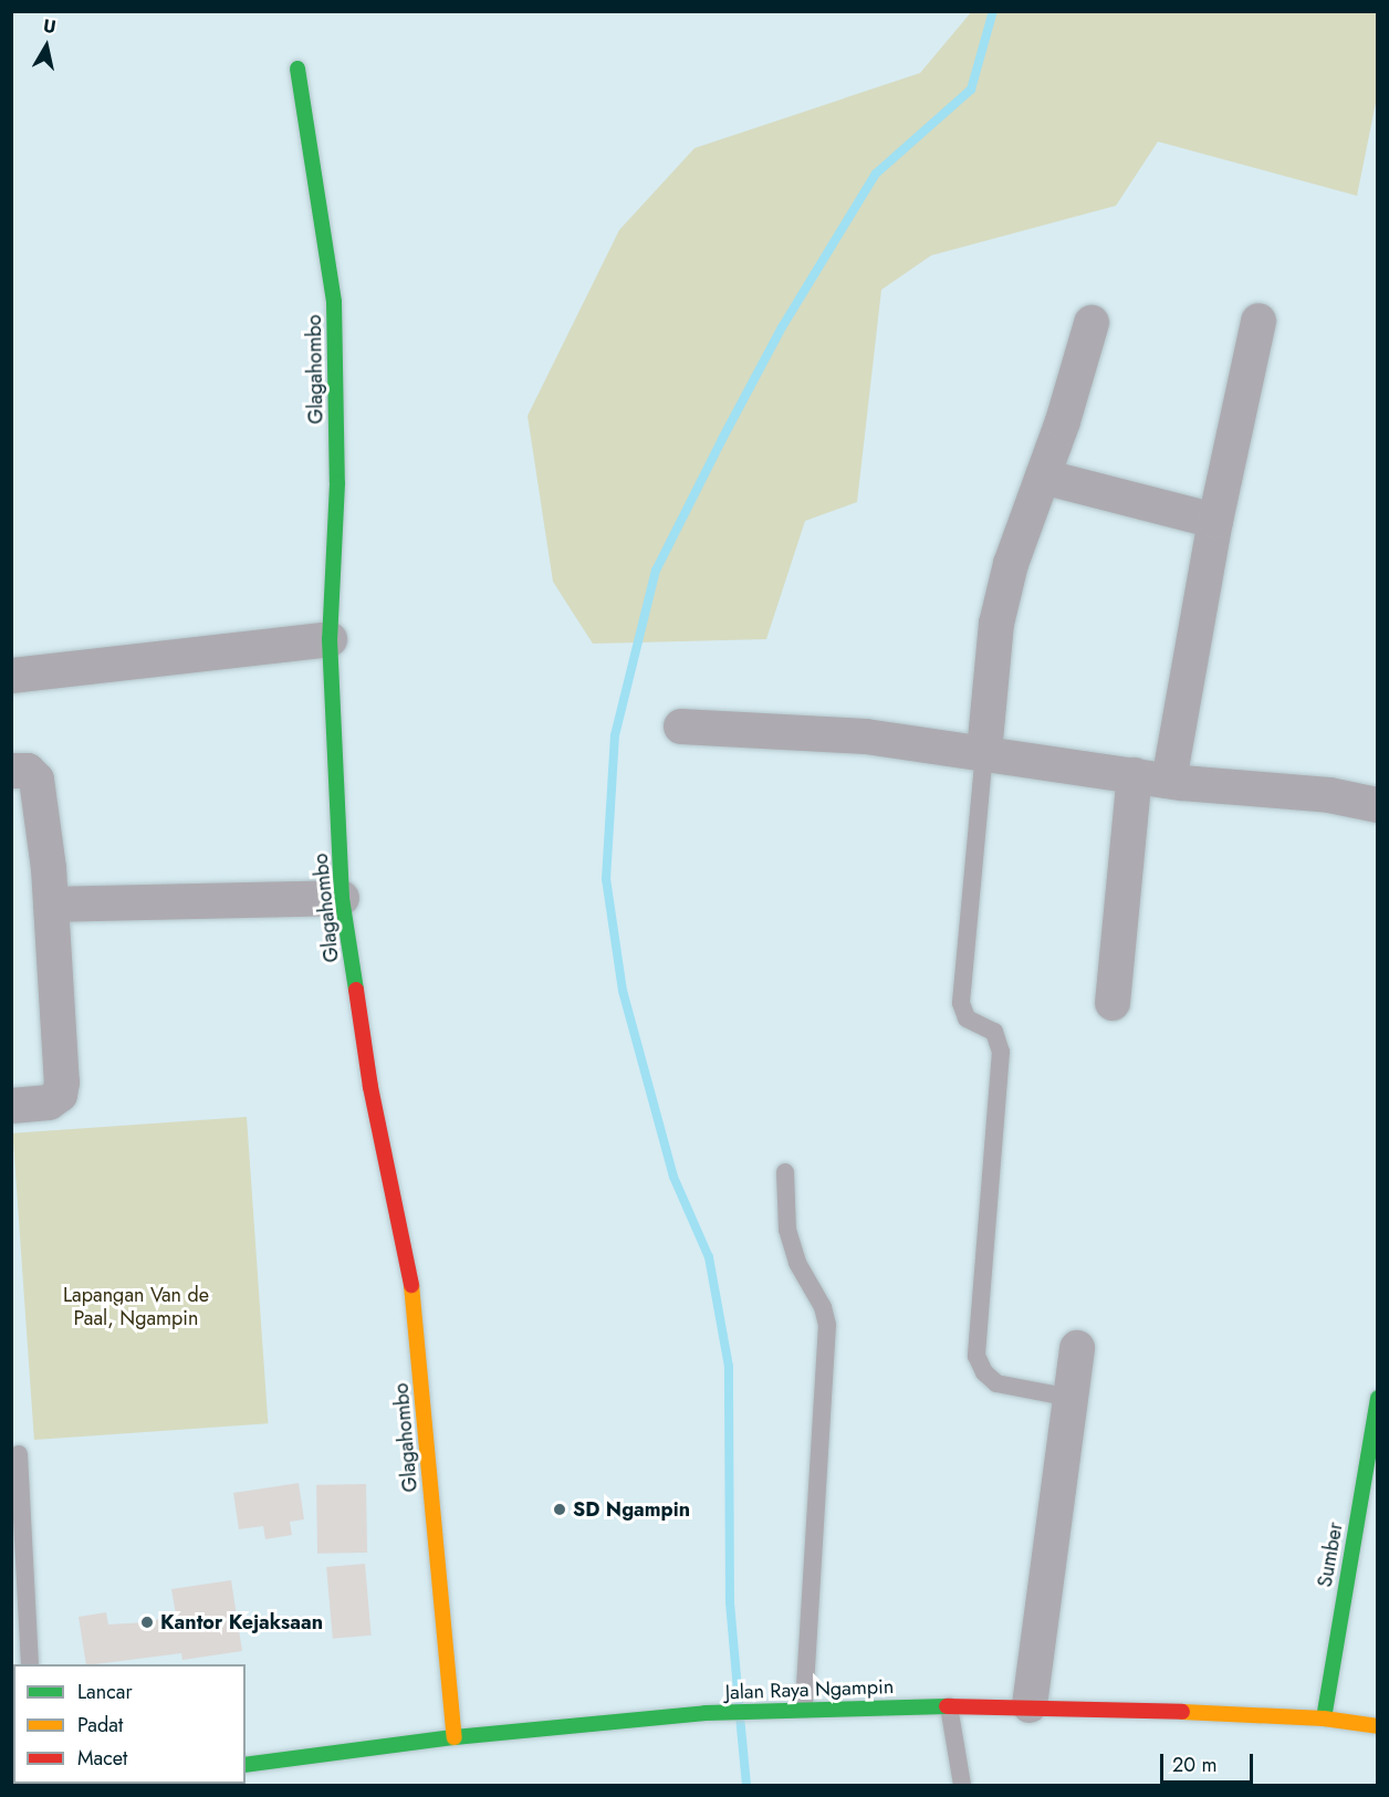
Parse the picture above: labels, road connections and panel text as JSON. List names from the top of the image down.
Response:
{
  "streets": {
    "street": ["Glagahombo", "Sumber", "Jalan Raya Ngampin"]
  },
  "crossings": [
    ["Glagahombo", "Jalan Raya Ngampin"],
    ["Sumber", "Jalan Raya Ngampin"]
  ],
  "parks": ["Lapangan Van de Paal, Ngampin"],
  "places": ["SD Ngampin", "Kantor Kejaksaan"],
  "legend": ["Lancar", "Padat", "Macet"],
  "scale_bar": "20 m",
  "north": "top"
}
